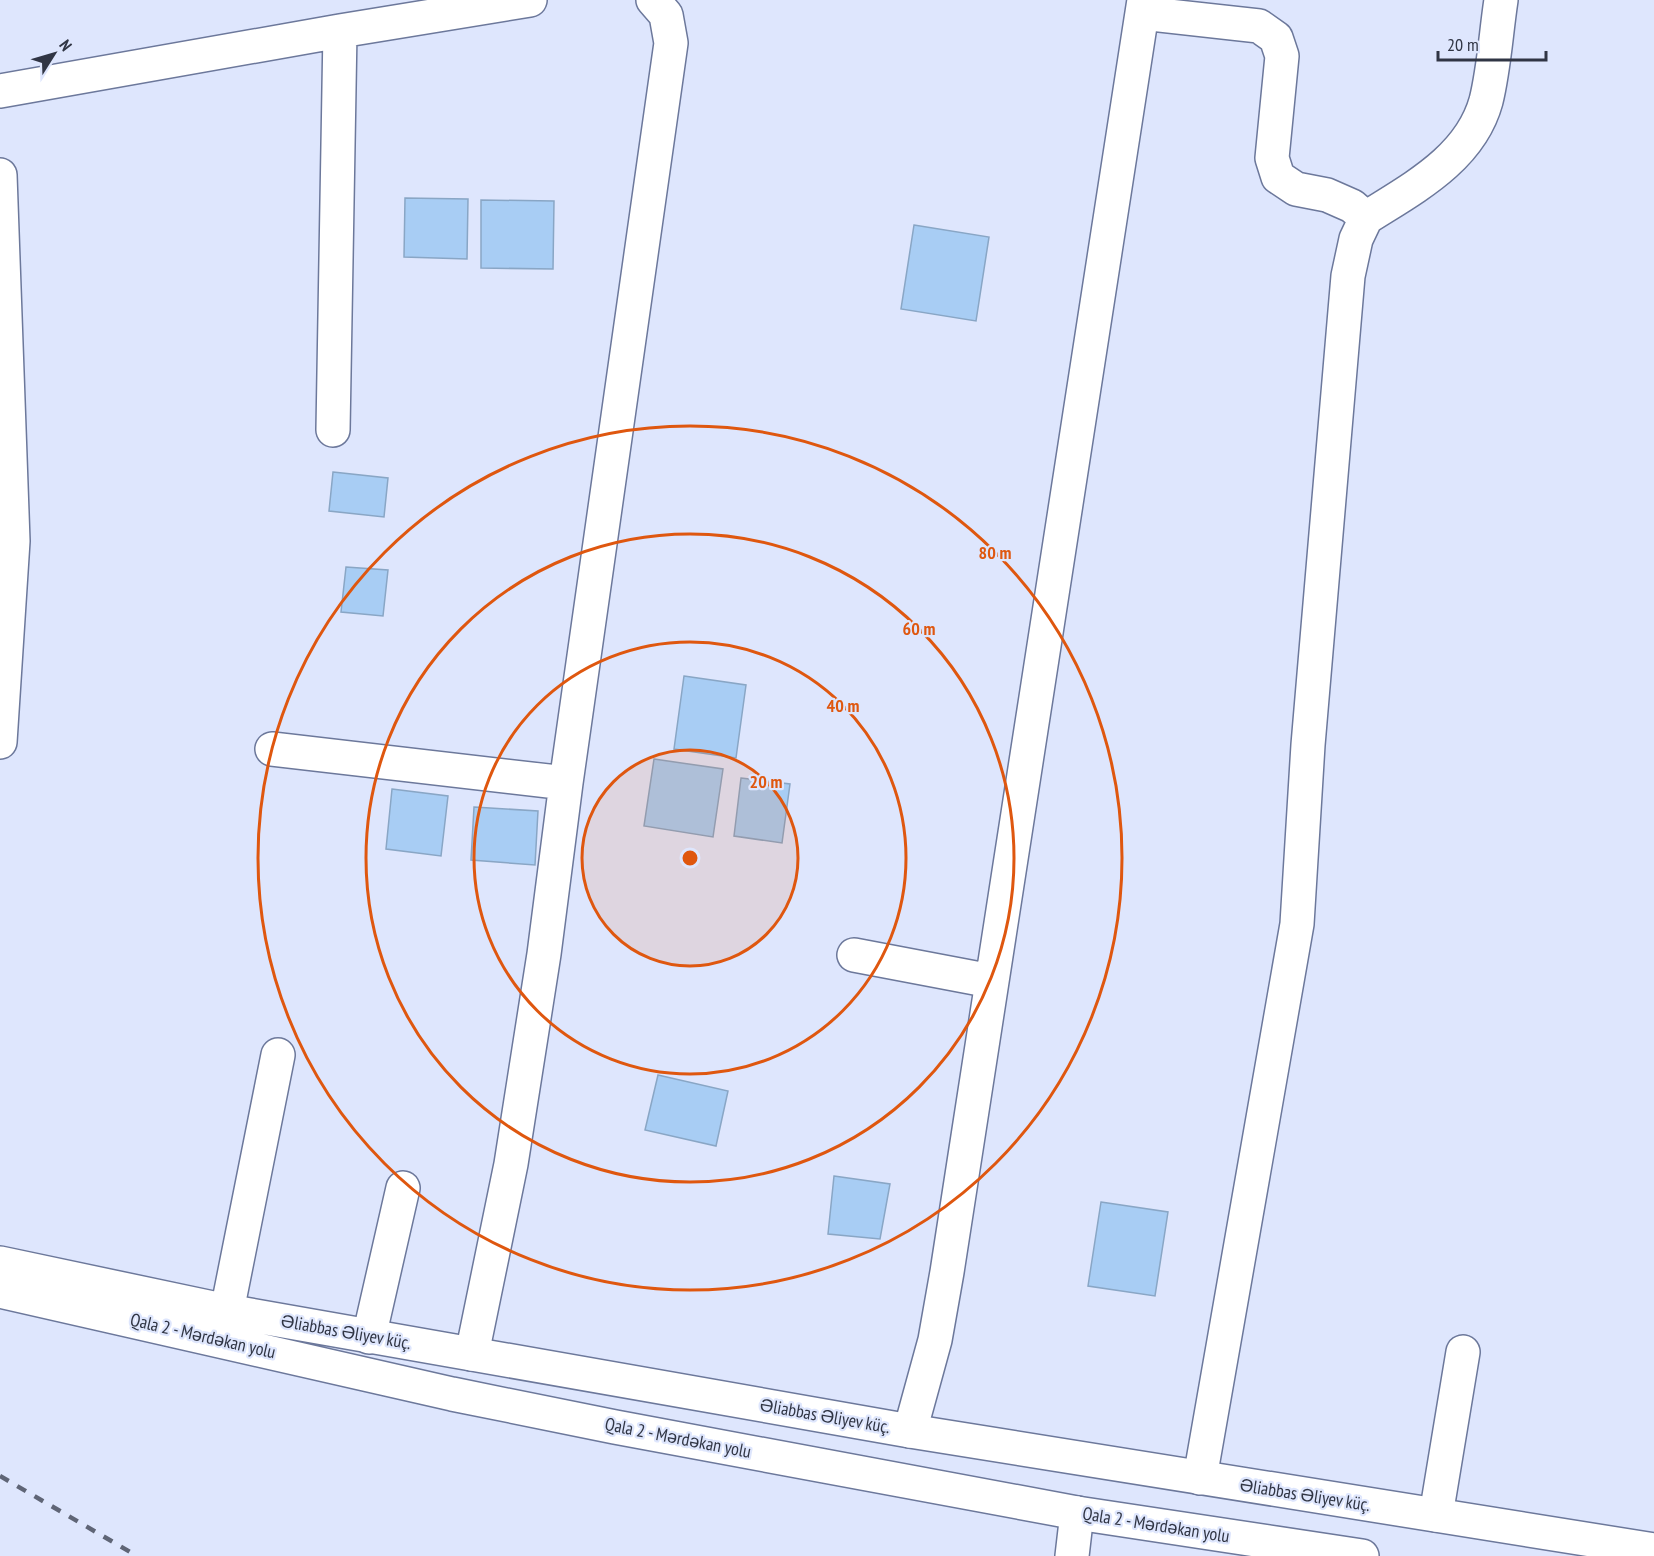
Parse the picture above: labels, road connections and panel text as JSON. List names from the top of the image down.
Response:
{
  "streets": {
    "street": ["Əliabbas Əliyev küç.", "Qala 2 - Mərdəkan yolu"]
  },
  "scale_bar": "20 m",
  "north": "top right",
  "rings": [
    "80 m",
    "60 m",
    "40 m",
    "20 m"
  ]
}
